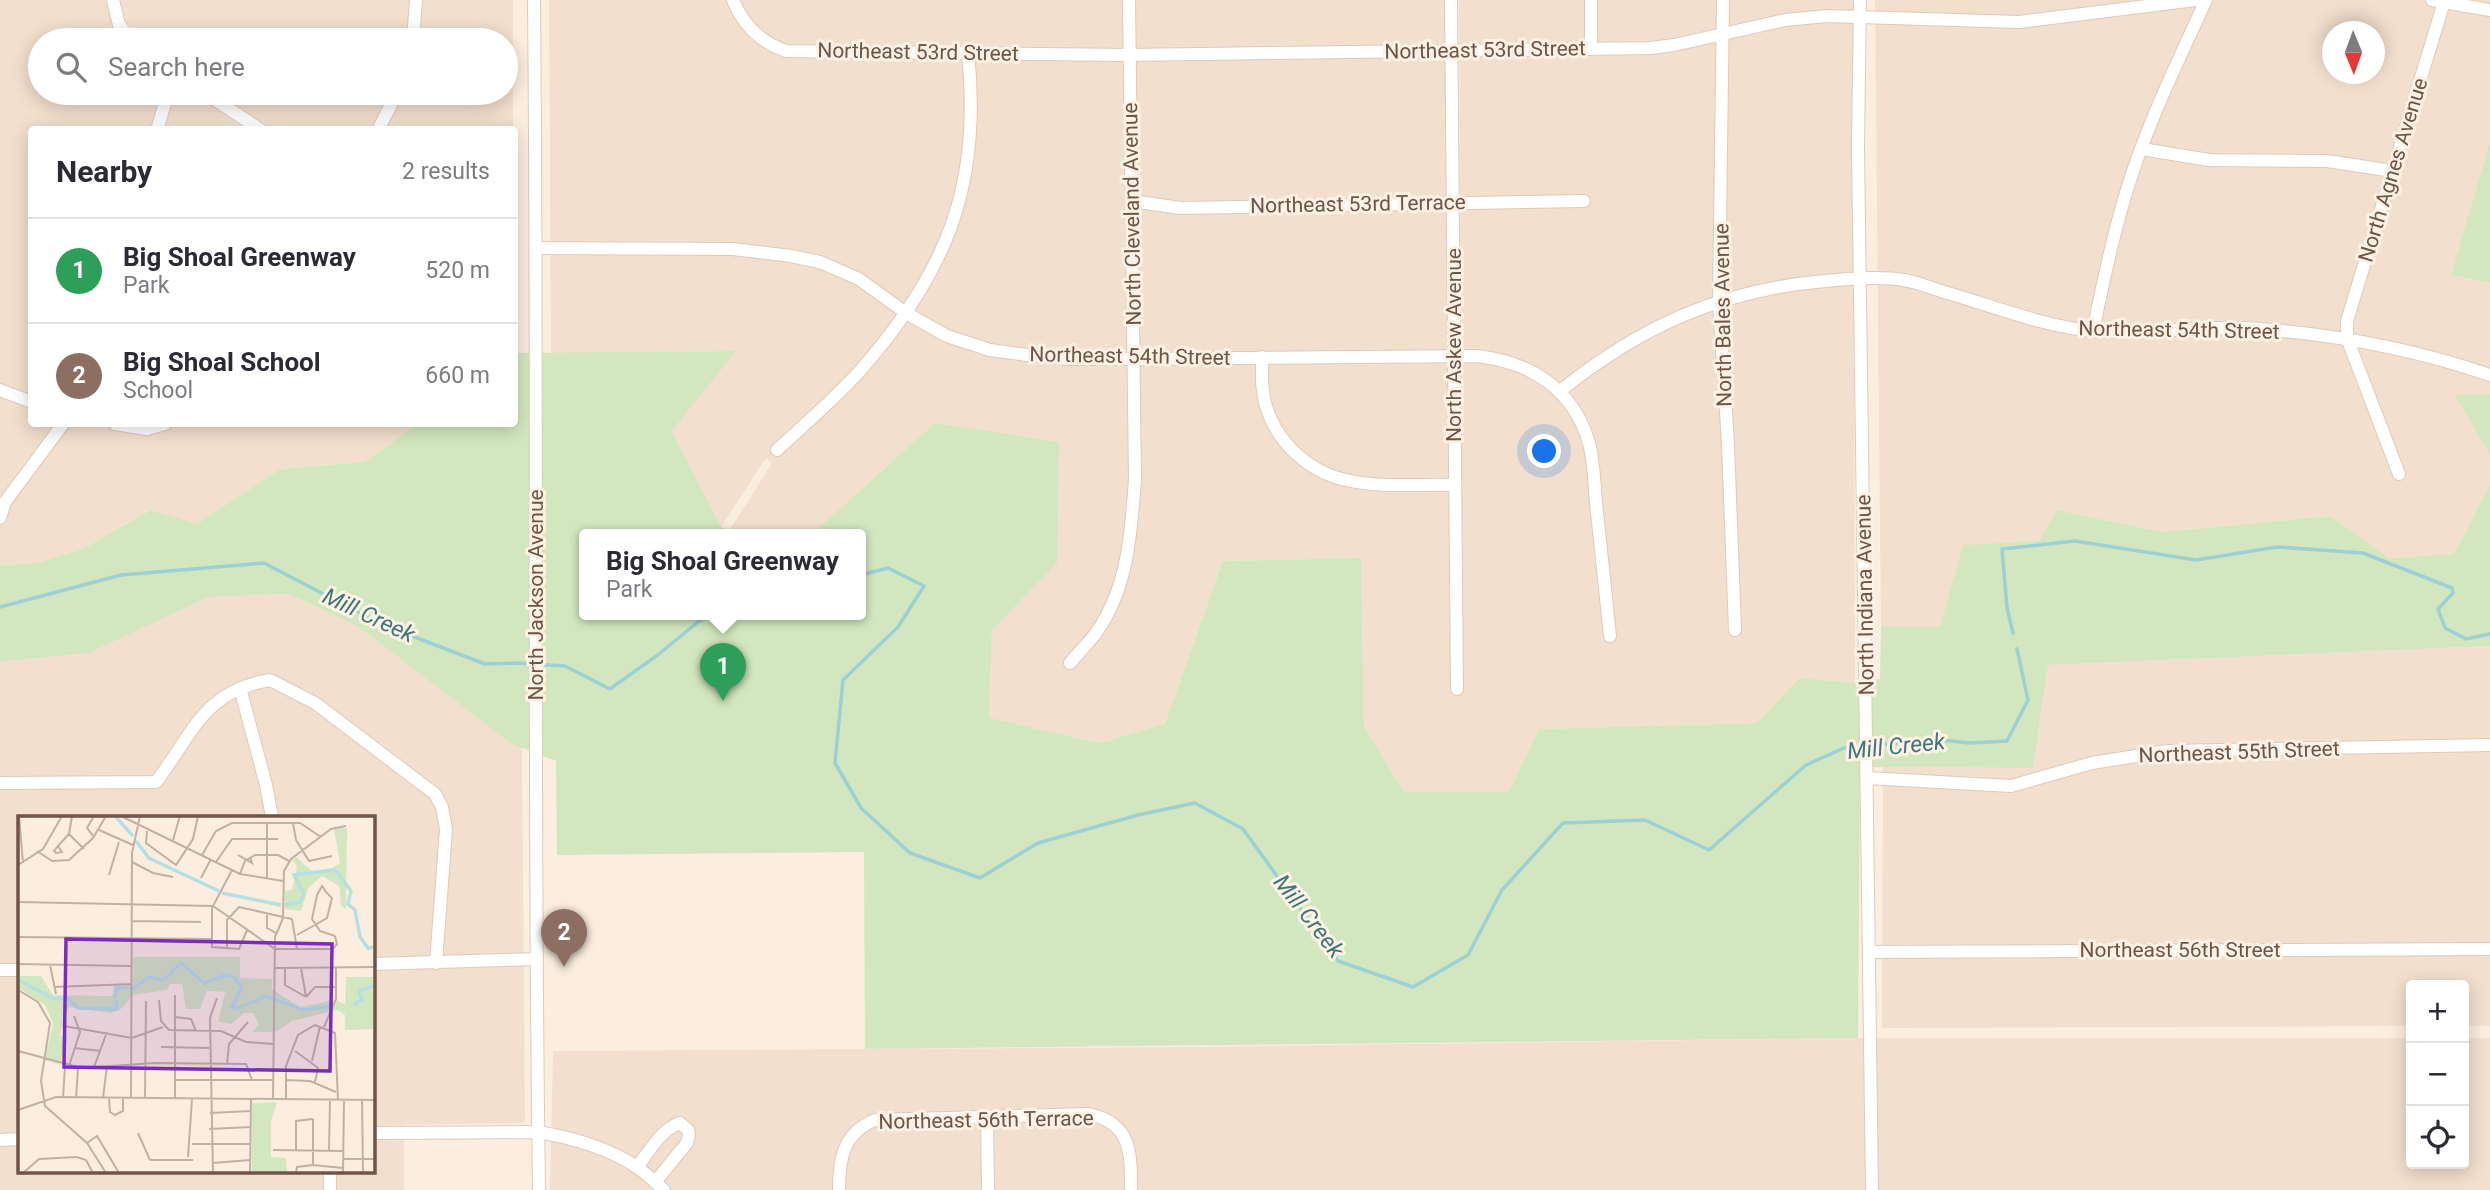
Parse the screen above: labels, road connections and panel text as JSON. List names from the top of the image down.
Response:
{
  "streets": {
    "street": [
      "Northeast 53rd Street",
      "North Agnes Avenue",
      "Northeast 53rd Terrace",
      "North Cleveland Avenue",
      "North Bales Avenue",
      "Northeast 54th Street",
      "North Askew Avenue",
      "North Jackson Avenue",
      "North Indiana Avenue",
      "Northeast 55th Street",
      "Northeast 56th Street",
      "Northeast 56th Terrace"
    ]
  },
  "crossings": [
    ["Northeast 53rd Street", "North Cleveland Avenue"],
    ["Northeast 53rd Street", "North Bales Avenue"],
    ["Northeast 53rd Street", "North Askew Avenue"],
    ["Northeast 53rd Street", "North Indiana Avenue"],
    ["North Agnes Avenue", "Northeast 54th Street"],
    ["Northeast 53rd Terrace", "North Cleveland Avenue"],
    ["Northeast 53rd Terrace", "North Askew Avenue"],
    ["North Cleveland Avenue", "Northeast 54th Street"],
    ["North Bales Avenue", "Northeast 54th Street"],
    ["Northeast 54th Street", "North Askew Avenue"],
    ["Northeast 54th Street", "North Jackson Avenue"],
    ["Northeast 54th Street", "North Indiana Avenue"],
    ["North Indiana Avenue", "Northeast 55th Street"],
    ["North Indiana Avenue", "Northeast 56th Street"]
  ],
  "water": ["Mill Creek"],
  "north": "bottom",
  "page": {
    "search": "Search here",
    "heading": ["Nearby", "2 results"],
    "list": [
      {
        "mark": "1",
        "name": "Big Shoal Greenway",
        "note": "Park",
        "value": "520 m"
      },
      {
        "mark": "2",
        "name": "Big Shoal School",
        "note": "School",
        "value": "660 m"
      }
    ],
    "popup": ["Big Shoal Greenway", "Park"],
    "pins": ["1", "2"],
    "map_buttons": ["+", "−"]
  }
}
